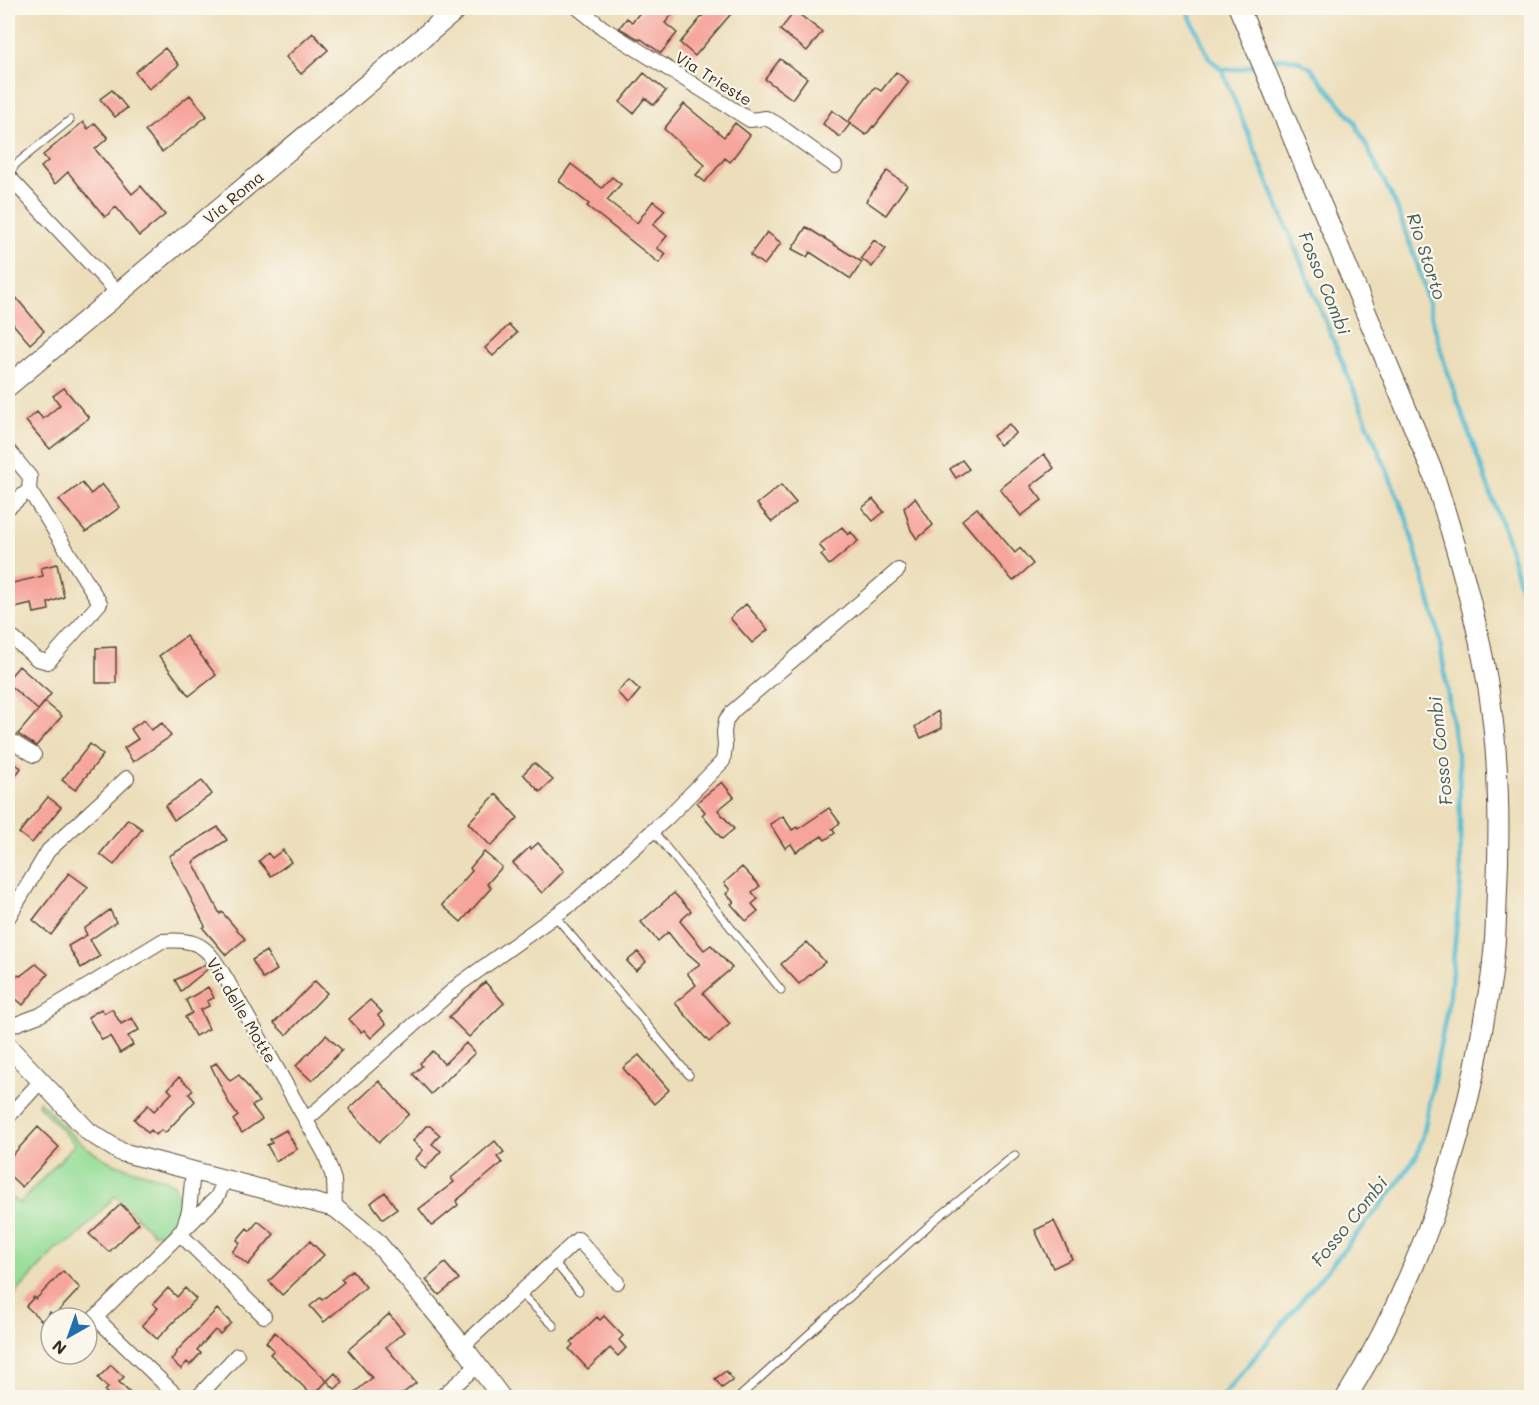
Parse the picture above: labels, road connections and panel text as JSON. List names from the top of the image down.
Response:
{
  "streets": {
    "main road": ["Via Roma"],
    "street": ["Via Trieste", "Via delle Motte"]
  },
  "water": ["Rio Storto", "Fosso Combi"],
  "north": "bottom left"
}
